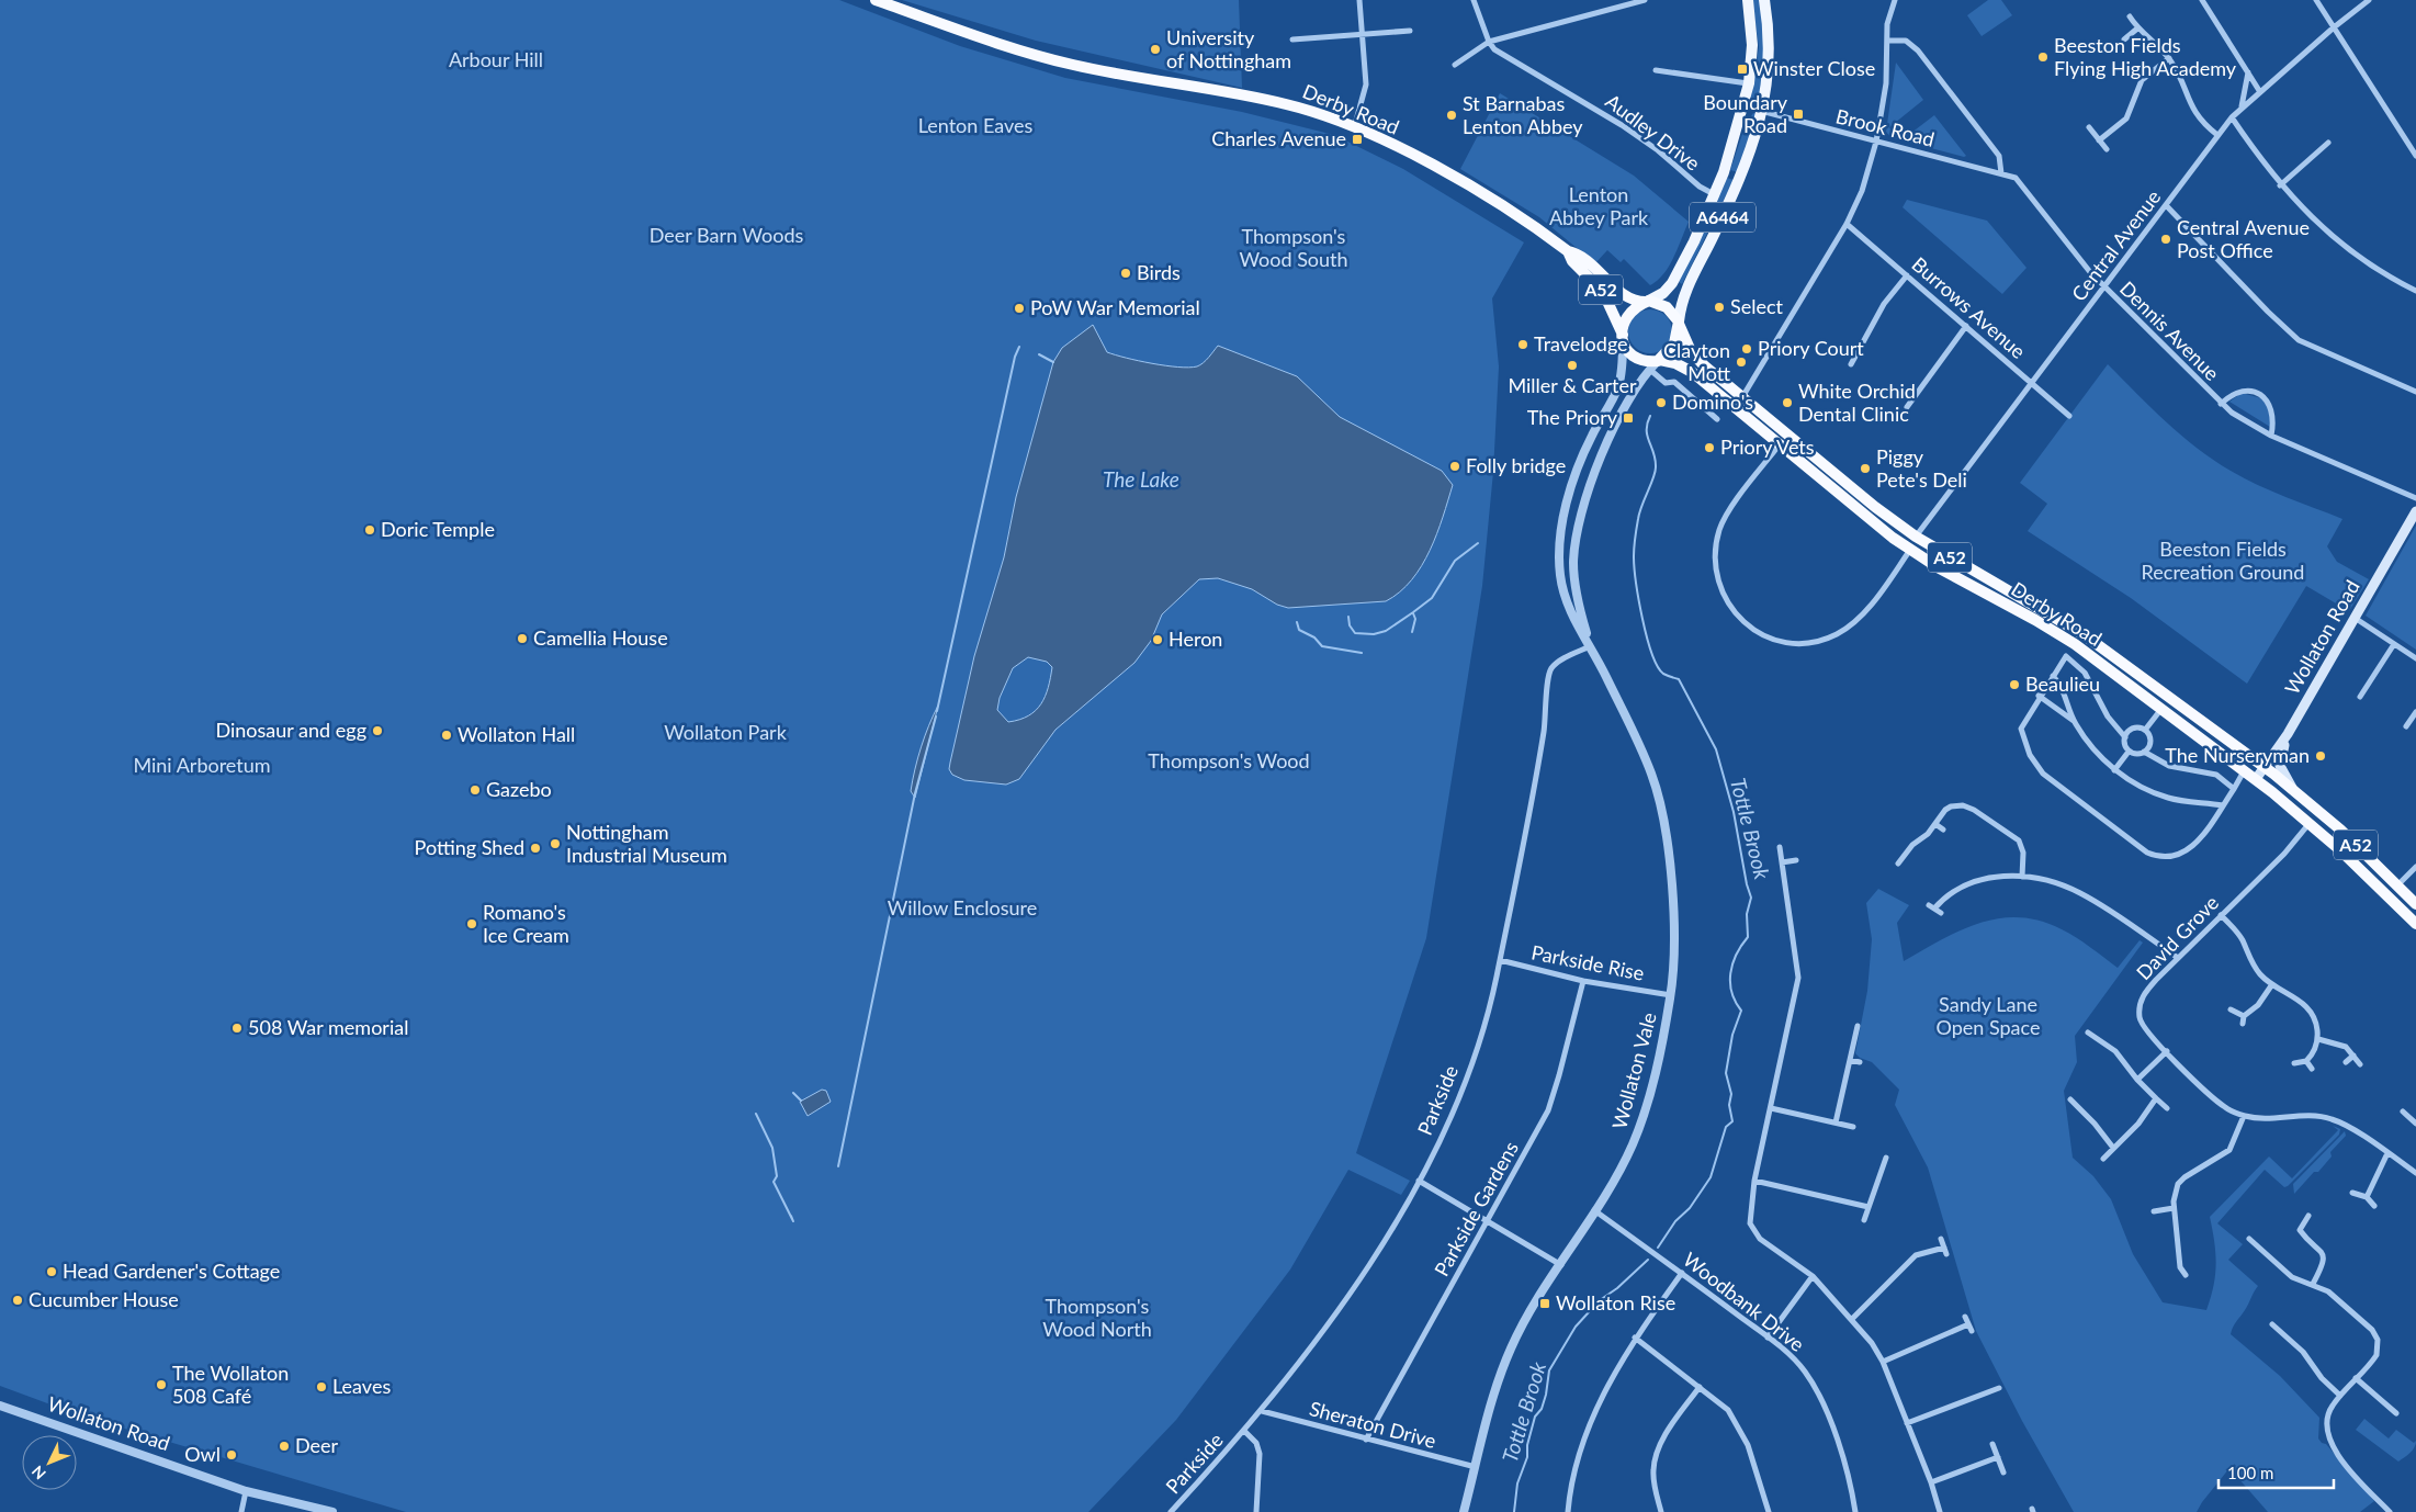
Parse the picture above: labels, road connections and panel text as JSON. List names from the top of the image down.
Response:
{
  "streets": {
    "highway": ["Derby Road", "A52"],
    "main road": ["A6464", "Wollaton Road"],
    "street": [
      "Brook Road",
      "Audley Drive",
      "Central Avenue",
      "Burrows Avenue",
      "Dennis Avenue",
      "David Grove",
      "Parkside Rise",
      "Wollaton Vale",
      "Parkside",
      "Parkside Gardens",
      "Woodbank Drive",
      "Sheraton Drive"
    ]
  },
  "crossings": [
    ["Derby Road", "A6464"],
    ["Derby Road", "Central Avenue"],
    ["Derby Road", "A52"],
    ["Derby Road", "Wollaton Road"],
    ["Derby Road", "David Grove"],
    ["Derby Road", "Wollaton Vale"],
    ["Brook Road", "A6464"],
    ["Brook Road", "Dennis Avenue"],
    ["Audley Drive", "A6464"],
    ["A6464", "A52"],
    ["A6464", "Wollaton Vale"],
    ["Central Avenue", "Burrows Avenue"],
    ["Central Avenue", "Dennis Avenue"],
    ["A52", "Wollaton Vale"],
    ["Parkside Rise", "Wollaton Vale"],
    ["Parkside Rise", "Parkside"],
    ["Parkside Rise", "Parkside Gardens"],
    ["Wollaton Vale", "Parkside"],
    ["Wollaton Vale", "Woodbank Drive"],
    ["Wollaton Vale", "Sheraton Drive"],
    ["Parkside", "Sheraton Drive"],
    ["Parkside Gardens", "Sheraton Drive"]
  ],
  "water": ["The Lake", "Tottle Brook"],
  "parks": [
    "Arbour Hill",
    "Lenton Eaves",
    "Lenton Abbey Park",
    "Deer Barn Woods",
    "Thompson's Wood South",
    "Beeston Fields Recreation Ground",
    "Wollaton Park",
    "Thompson's Wood",
    "Mini Arboretum",
    "Willow Enclosure",
    "Sandy Lane Open Space",
    "Thompson's Wood North"
  ],
  "places": {
    "other": [
      "University of Nottingham",
      "Beeston Fields Flying High Academy",
      "St Barnabas Lenton Abbey",
      "Central Avenue Post Office",
      "Birds",
      "Select",
      "PoW War Memorial",
      "Travelodge",
      "Priory Court",
      "Clayton Mott",
      "Miller & Carter",
      "Domino's",
      "White Orchid Dental Clinic",
      "Priory Vets",
      "Folly bridge",
      "Piggy Pete's Deli",
      "Doric Temple",
      "Camellia House",
      "Heron",
      "Beaulieu",
      "Dinosaur and egg",
      "Wollaton Hall",
      "The Nurseryman",
      "Gazebo",
      "Nottingham Industrial Museum",
      "Potting Shed",
      "Romano's Ice Cream",
      "508 War memorial",
      "Head Gardener's Cottage",
      "Cucumber House",
      "The Wollaton 508 Café",
      "Leaves",
      "Deer",
      "Owl"
    ],
    "transit": [
      "Winster Close",
      "Boundary Road",
      "Charles Avenue",
      "The Priory",
      "Wollaton Rise"
    ]
  },
  "scale_bar": "100 m",
  "north": "bottom left"
}
